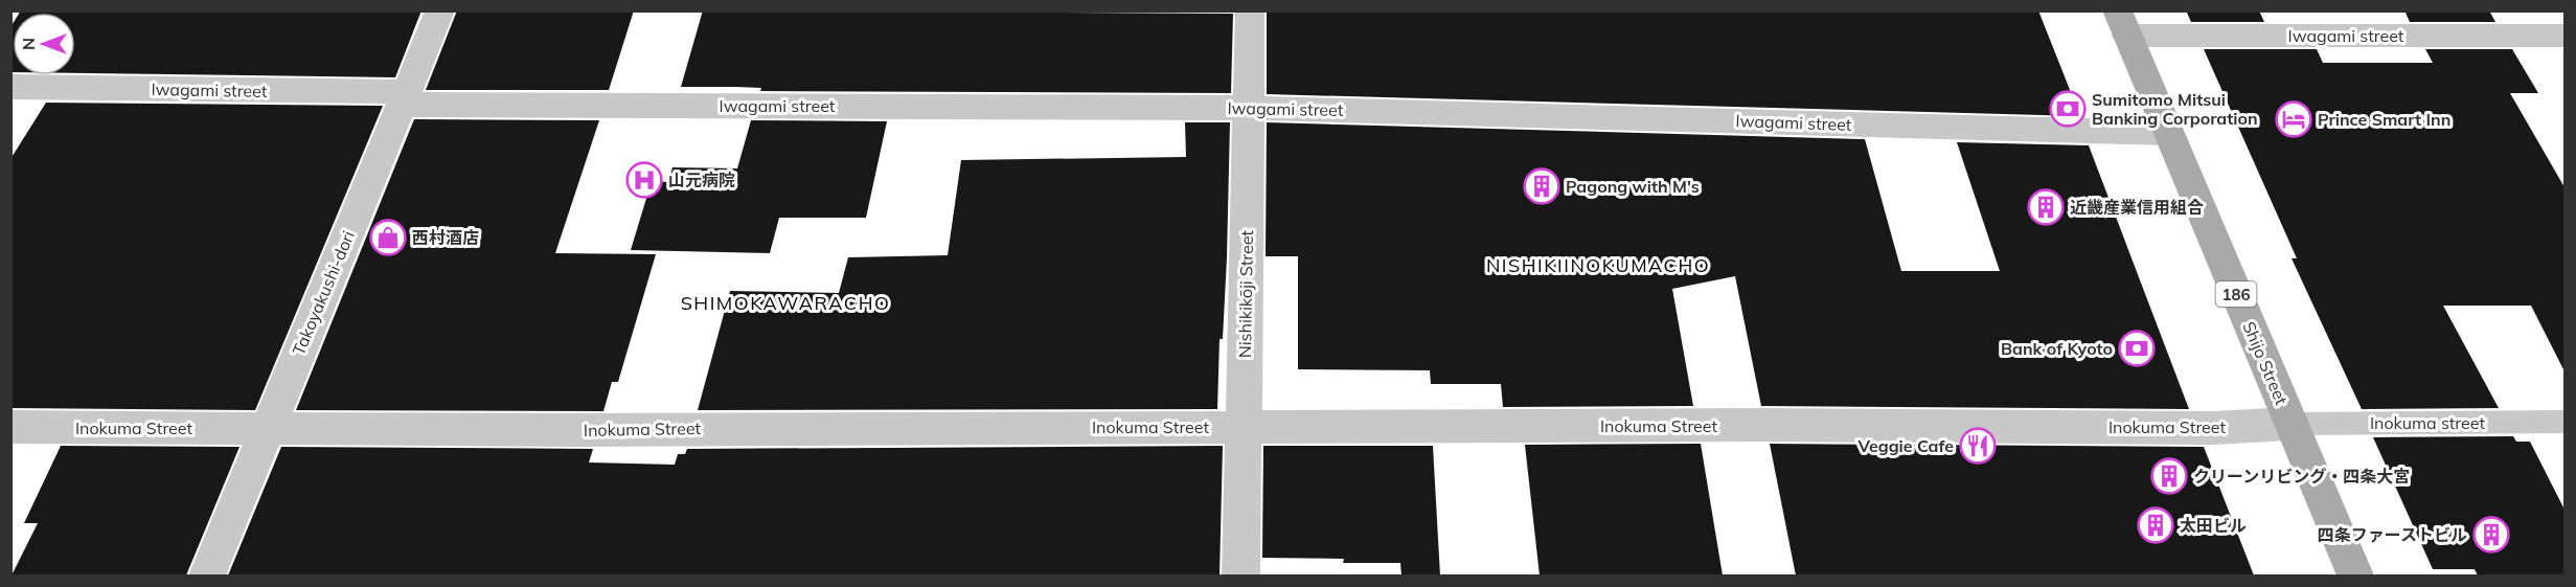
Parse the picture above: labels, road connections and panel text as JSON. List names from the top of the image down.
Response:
{
  "streets": {
    "main road": ["186", "Shijo Street"],
    "street": [
      "Iwagami street",
      "Takoyakushi-dori",
      "Nishikikōji Street",
      "Inokuma Street"
    ],
    "lane": ["Inokuma street"]
  },
  "crossings": [
    ["Iwagami street", "Takoyakushi-dori"],
    ["Iwagami street", "Nishikikōji Street"],
    ["Iwagami street", "Shijo Street"],
    ["Takoyakushi-dori", "Inokuma Street"],
    ["Nishikikōji Street", "Inokuma Street"],
    ["Shijo Street", "Inokuma street"],
    ["Shijo Street", "Inokuma Street"],
    ["Inokuma street", "Inokuma Street"]
  ],
  "districts": ["NISHIKIINOKUMACHO", "SHIMOKAWARACHO"],
  "places": {
    "bank": ["Sumitomo Mitsui Banking Corporation", "Bank of Kyoto"],
    "hotel": ["Prince Smart Inn"],
    "hospital": ["山元病院"],
    "building": [
      "Pagong with M's",
      "近畿産業信用組合",
      "クリーンリビング・四条大宮",
      "太田ビル",
      "四条ファーストビル"
    ],
    "shop": ["西村酒店"],
    "restaurant": ["Veggie Cafe"]
  },
  "north": "left"
}
